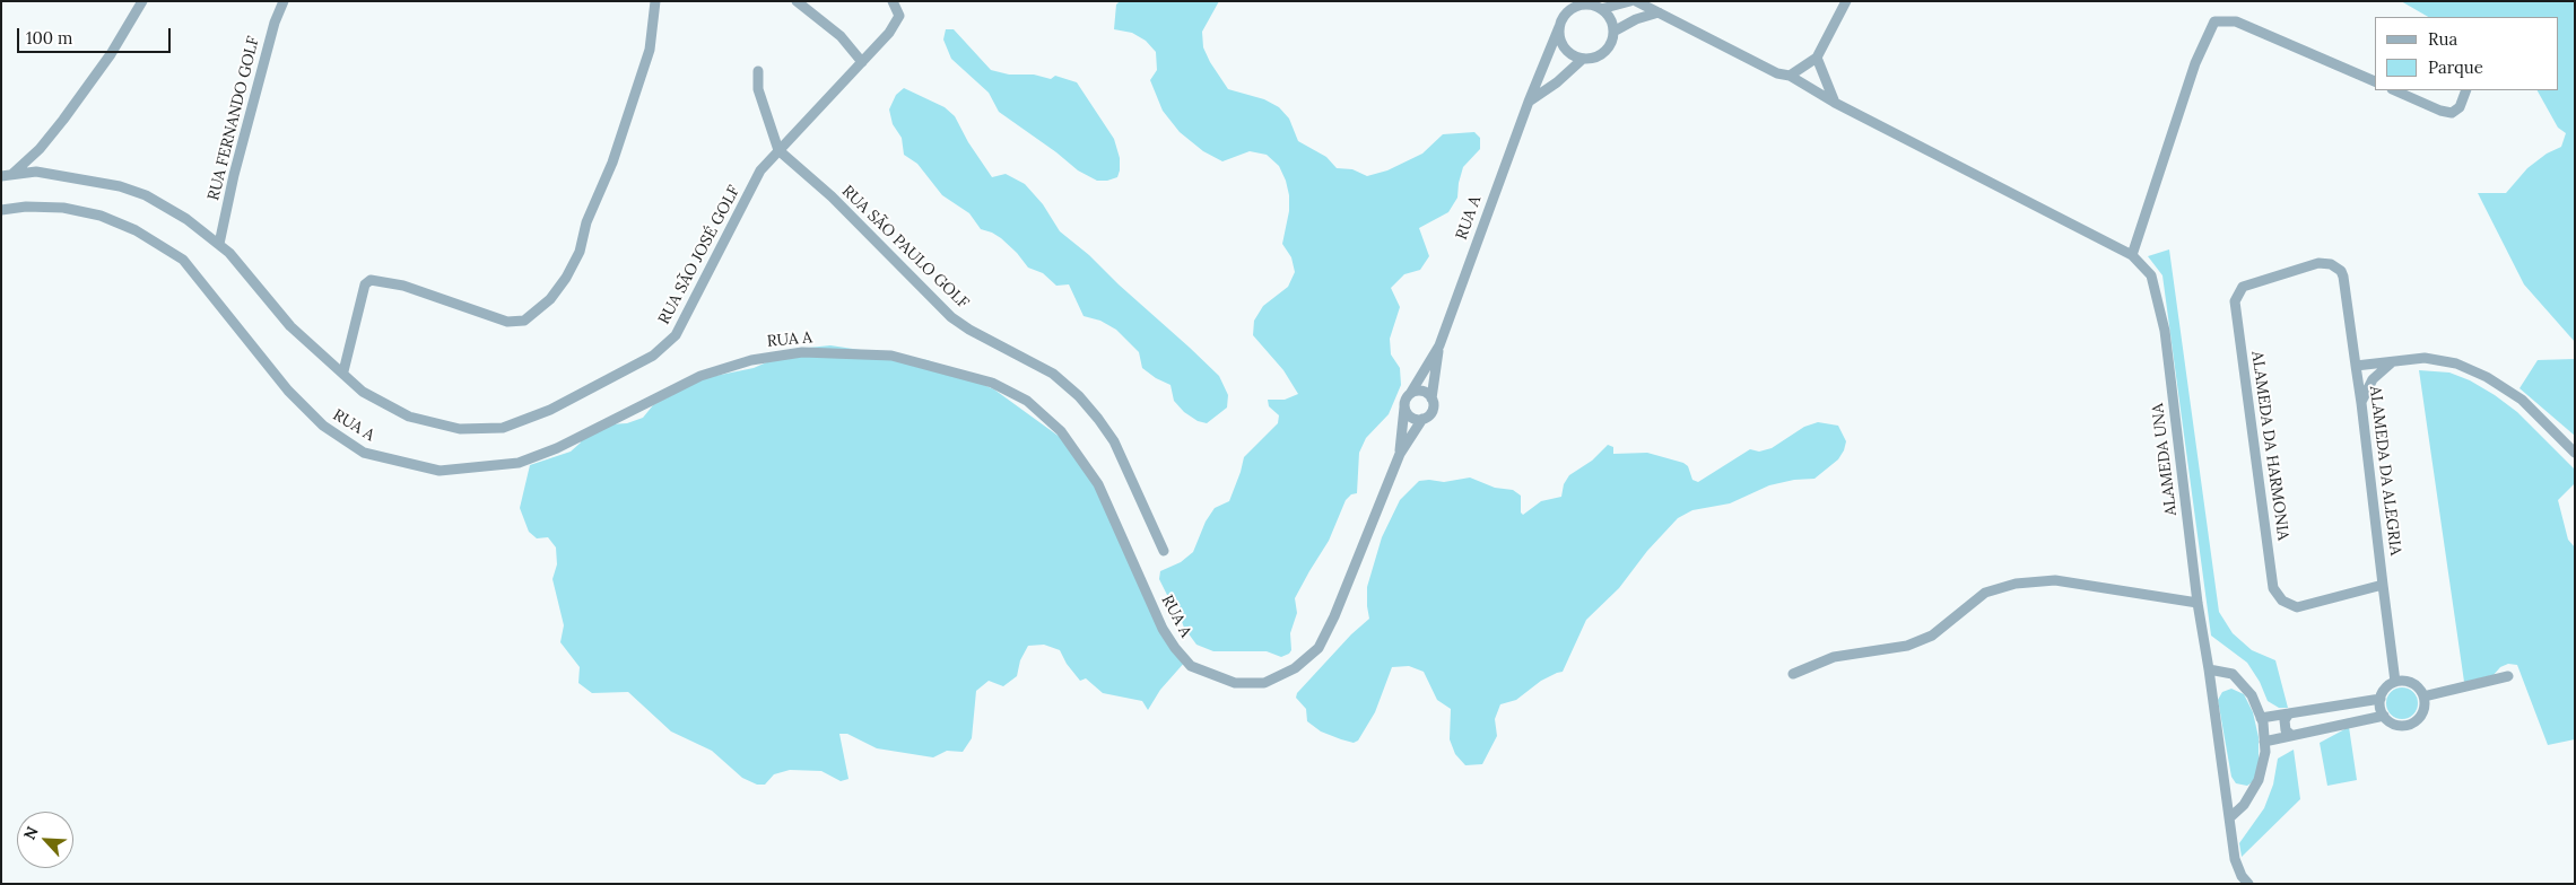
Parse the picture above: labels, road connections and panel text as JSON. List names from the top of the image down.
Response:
{
  "streets": {
    "street": [
      "RUA FERNANDO GOLF",
      "RUA A",
      "RUA SÃO PAULO GOLF",
      "RUA SÃO JOSÉ GOLF",
      "ALAMEDA DA HARMONIA",
      "ALAMEDA UNA",
      "ALAMEDA DA ALEGRIA"
    ]
  },
  "crossings": [
    ["RUA FERNANDO GOLF", "RUA SÃO JOSÉ GOLF"],
    ["RUA SÃO PAULO GOLF", "RUA SÃO JOSÉ GOLF"],
    ["ALAMEDA DA HARMONIA", "ALAMEDA DA ALEGRIA"]
  ],
  "legend": ["Rua", "Parque"],
  "scale_bar": "100 m",
  "north": "top left"
}
